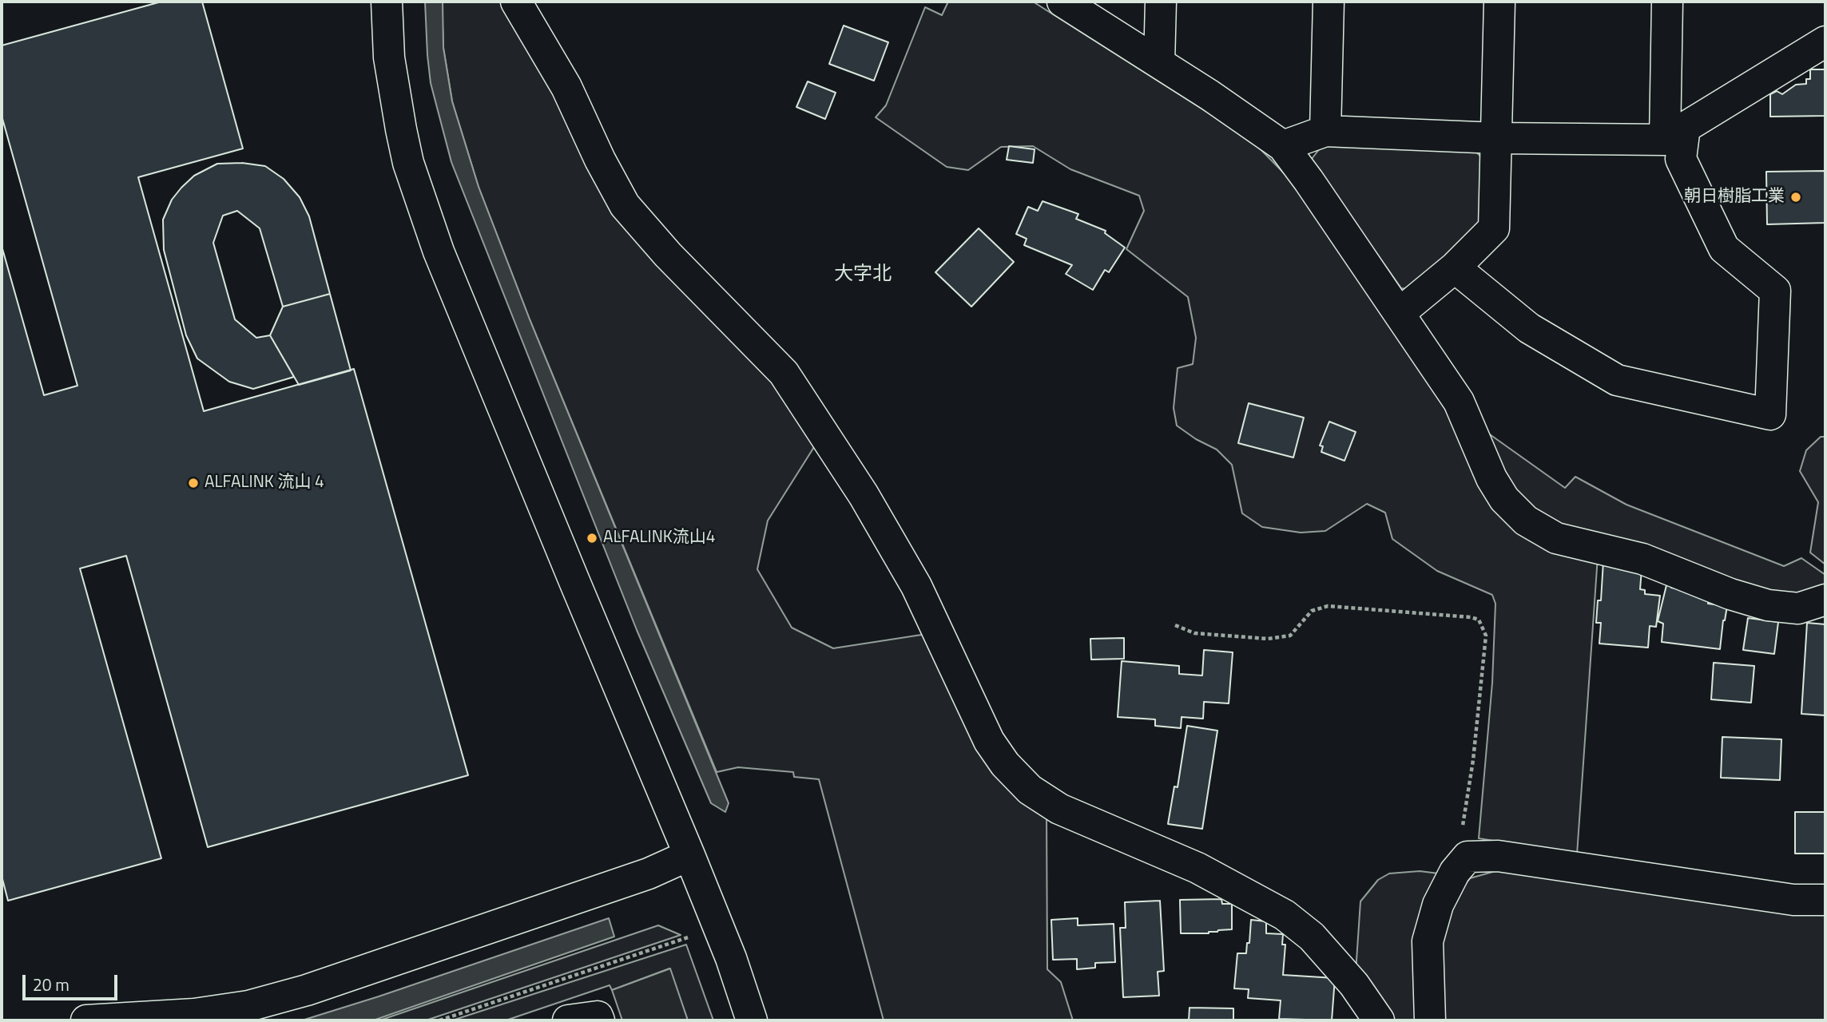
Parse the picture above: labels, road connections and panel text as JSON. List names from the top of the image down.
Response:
{
  "districts": ["大字北"],
  "places": ["朝日樹脂工業", "ALFALINK 流山 4", "ALFALINK流山4"],
  "scale_bar": "20 m"
}
